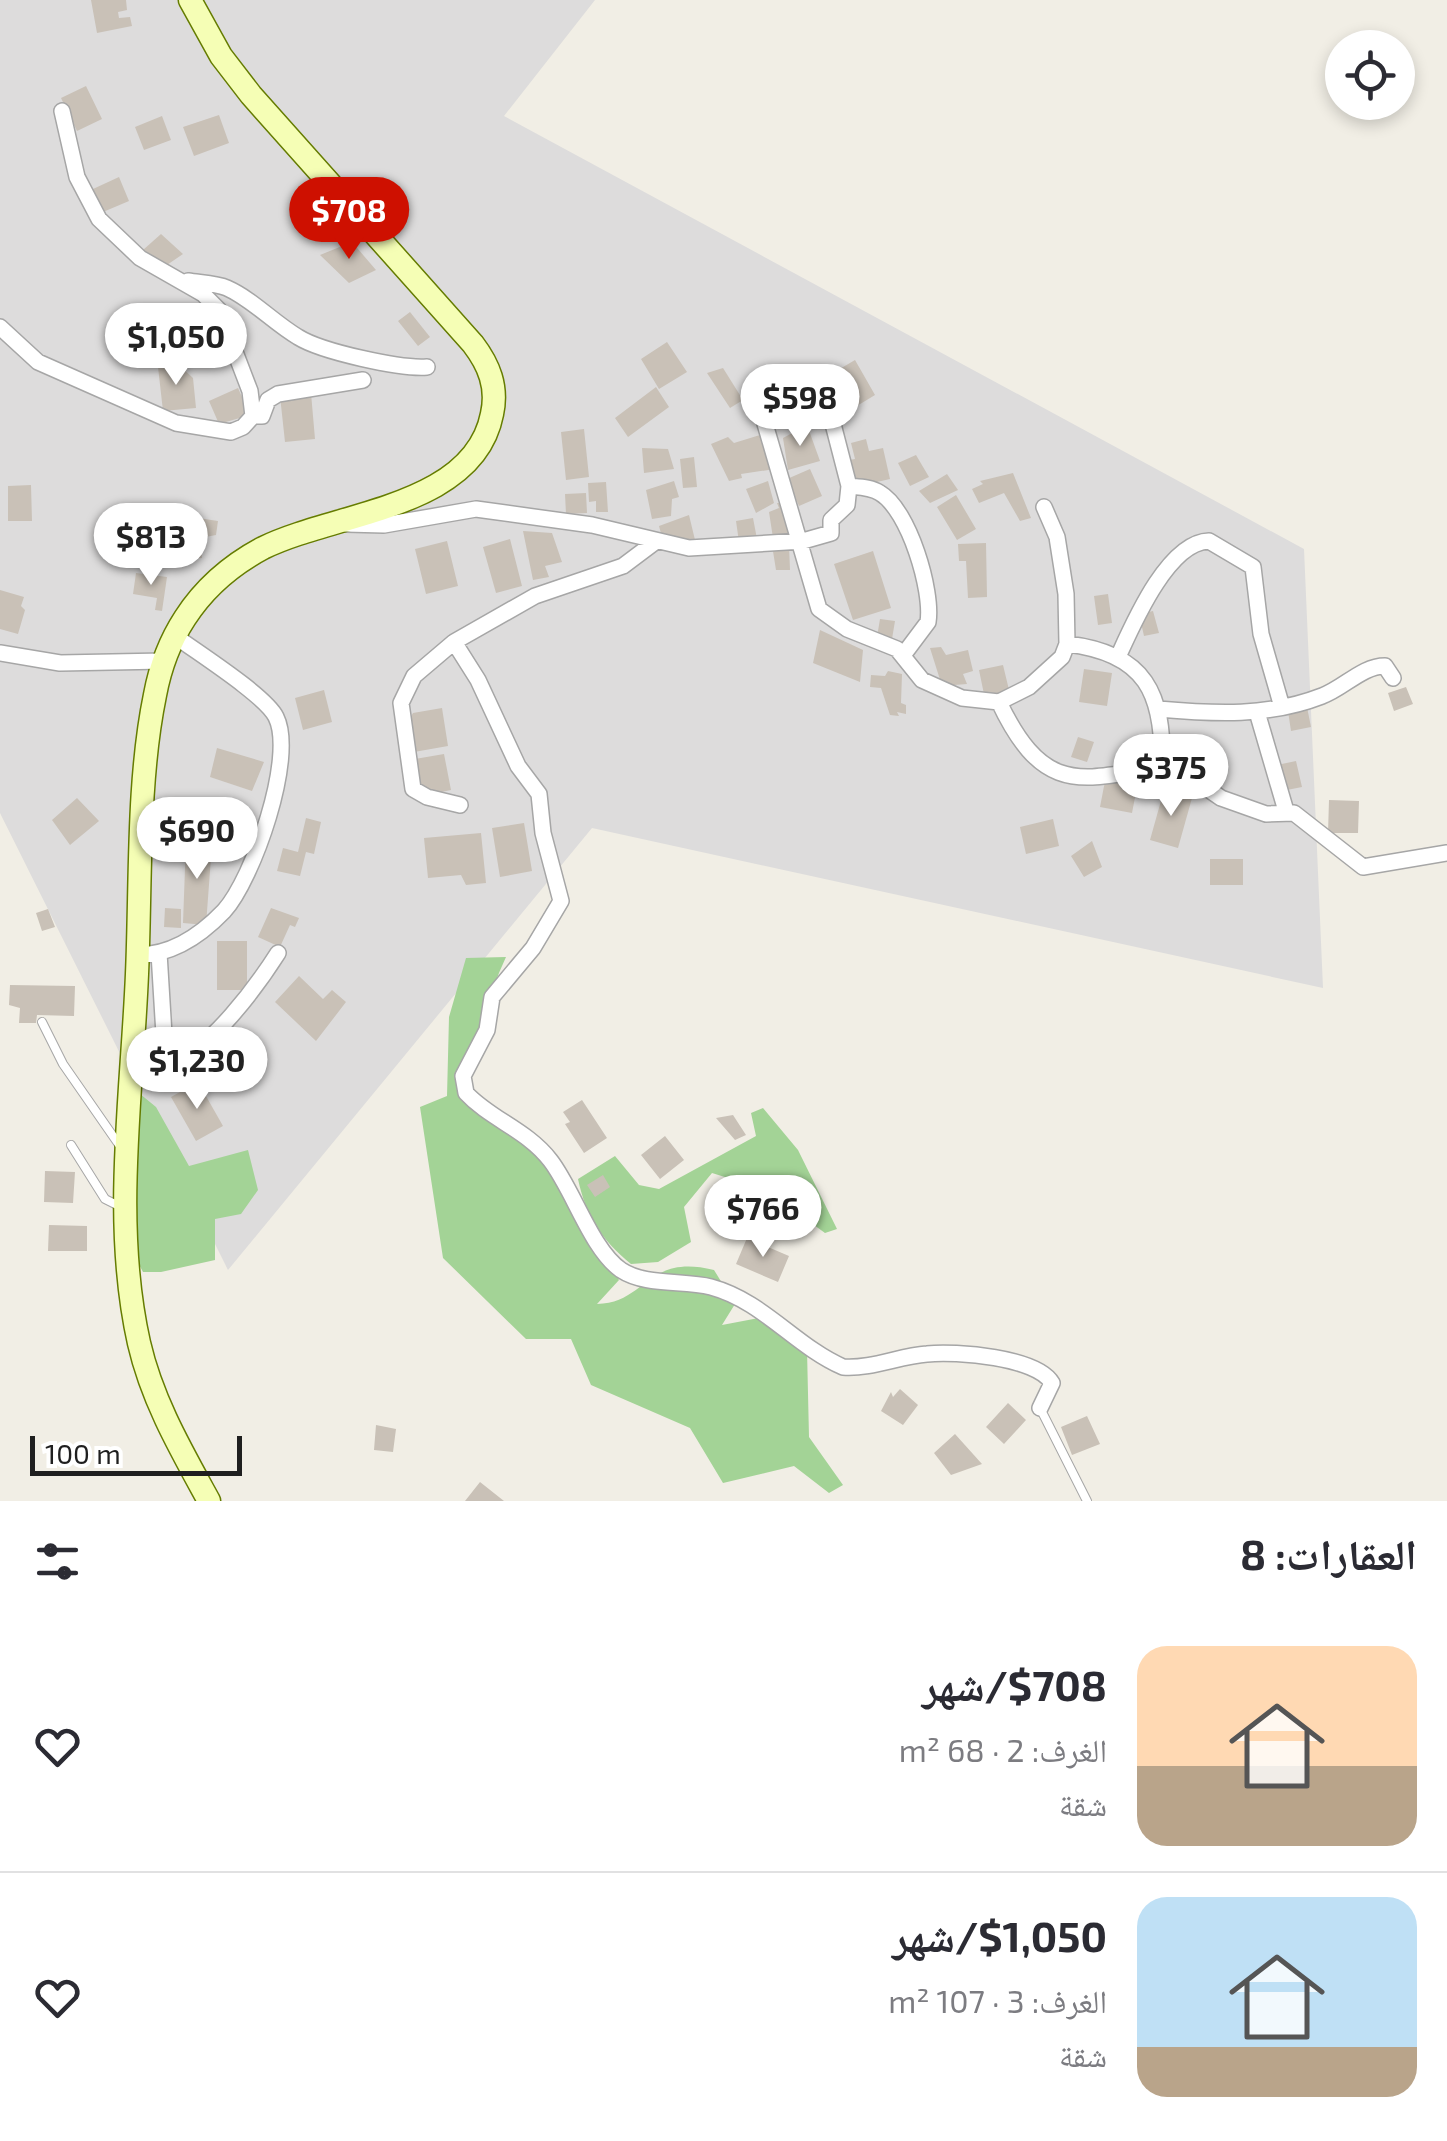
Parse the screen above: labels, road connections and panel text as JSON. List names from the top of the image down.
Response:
{
  "scale_bar": "100 m",
  "page": {
    "price": [
      "$708",
      "$1,050",
      "$598",
      "$813",
      "$375",
      "$690",
      "$1,230",
      "$766"
    ],
    "scale": "100 m",
    "heading": "العقارات: 8",
    "list": [
      {
        "name": "$708/شهر",
        "note": "الغرف: 2 · 68 m² · شقة"
      },
      {
        "name": "$1,050/شهر",
        "note": "الغرف: 3 · 107 m² · شقة"
      }
    ]
  }
}
